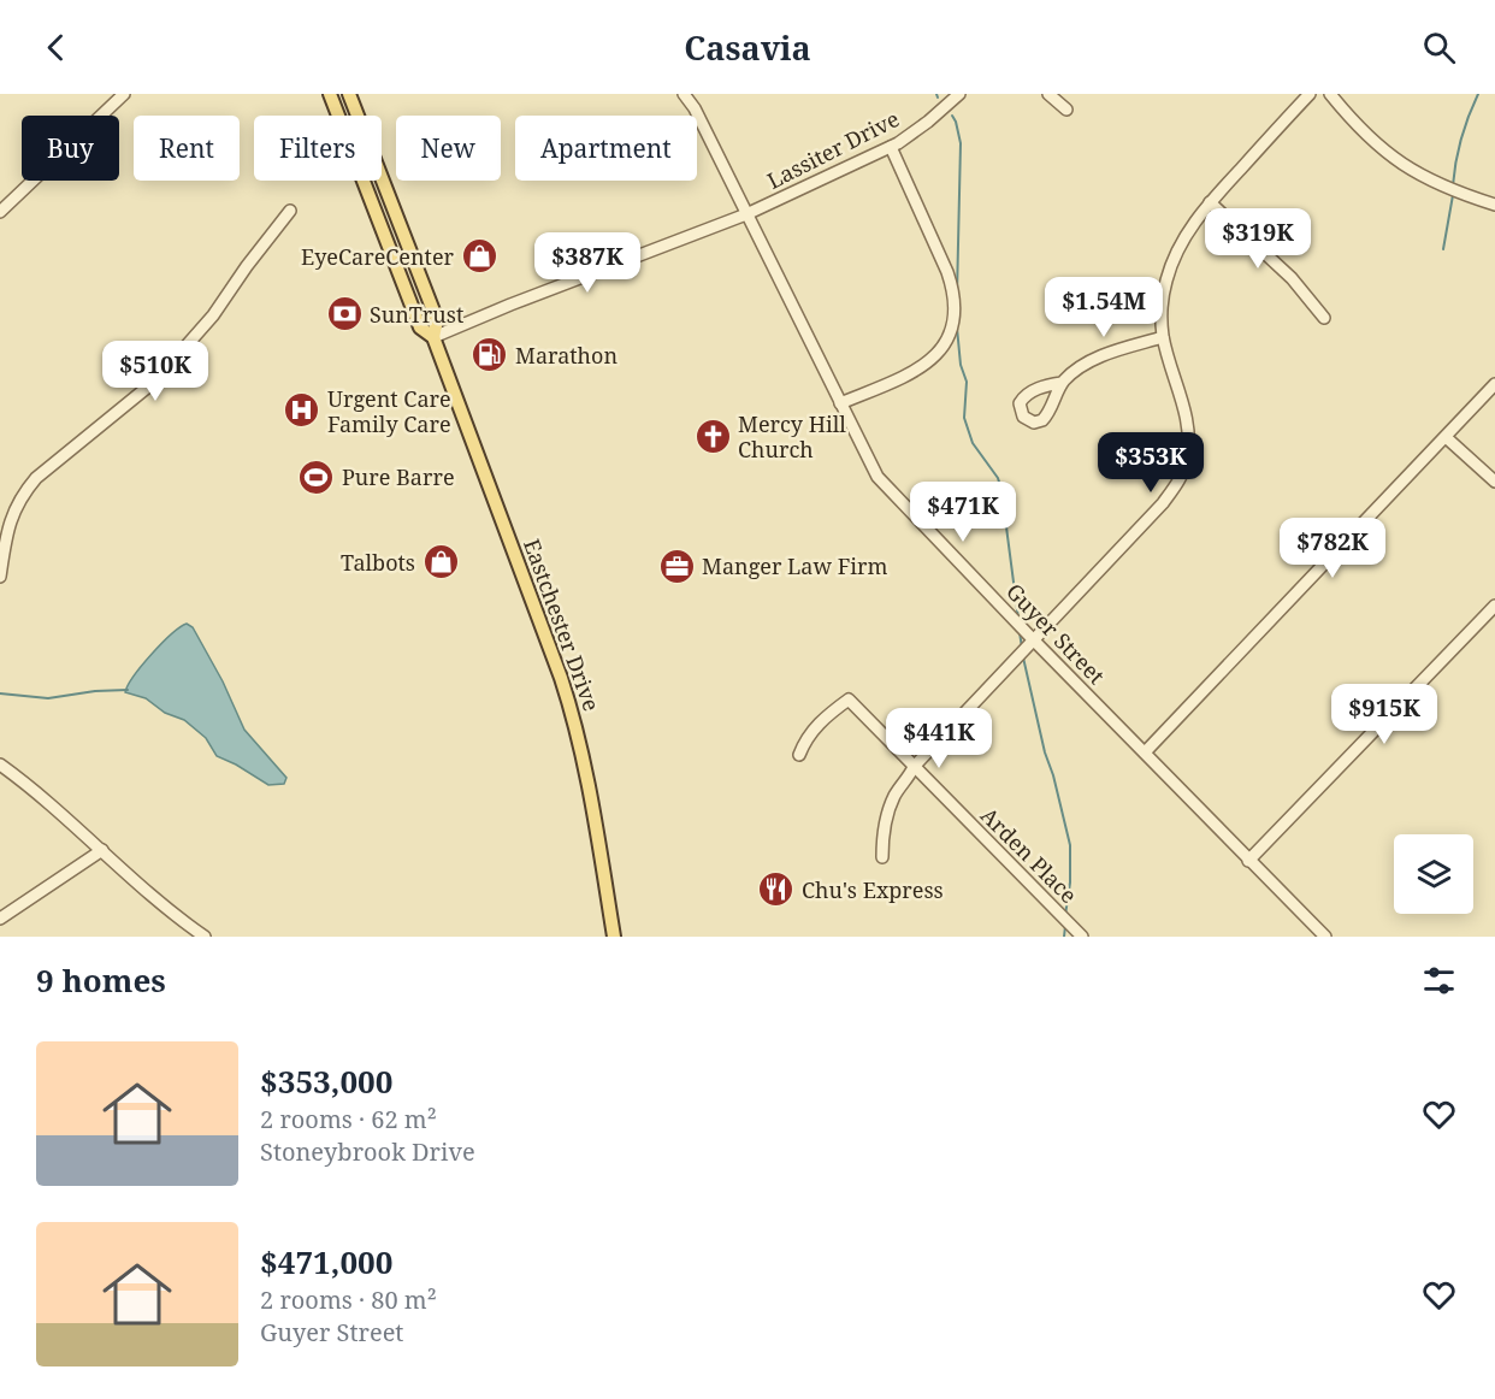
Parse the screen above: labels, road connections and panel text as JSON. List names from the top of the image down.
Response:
{
  "streets": {
    "main road": ["Eastchester Drive"],
    "street": ["Lassiter Drive", "Guyer Street", "Arden Place"]
  },
  "crossings": [
    ["Lassiter Drive", "Eastchester Drive"],
    ["Lassiter Drive", "Guyer Street"]
  ],
  "places": {
    "shop": ["EyeCareCenter", "Talbots"],
    "bank": ["SunTrust"],
    "fuel station": ["Marathon"],
    "hospital": ["Urgent Care Family Care"],
    "church": ["Mercy Hill Church"],
    "sports": ["Pure Barre"],
    "office": ["Manger Law Firm"],
    "restaurant": ["Chu's Express"]
  },
  "page": {
    "header": "Casavia",
    "chip": [
      "Buy",
      "Rent",
      "Filters",
      "New",
      "Apartment"
    ],
    "price": [
      "$319K",
      "$387K",
      "$1.54M",
      "$510K",
      "$353K",
      "$471K",
      "$782K",
      "$915K",
      "$441K"
    ],
    "heading": "9 homes",
    "list": [
      {
        "name": "$353,000",
        "note": "2 rooms · 62 m² · Stoneybrook Drive"
      },
      {
        "name": "$471,000",
        "note": "2 rooms · 80 m² · Guyer Street"
      }
    ]
  }
}
